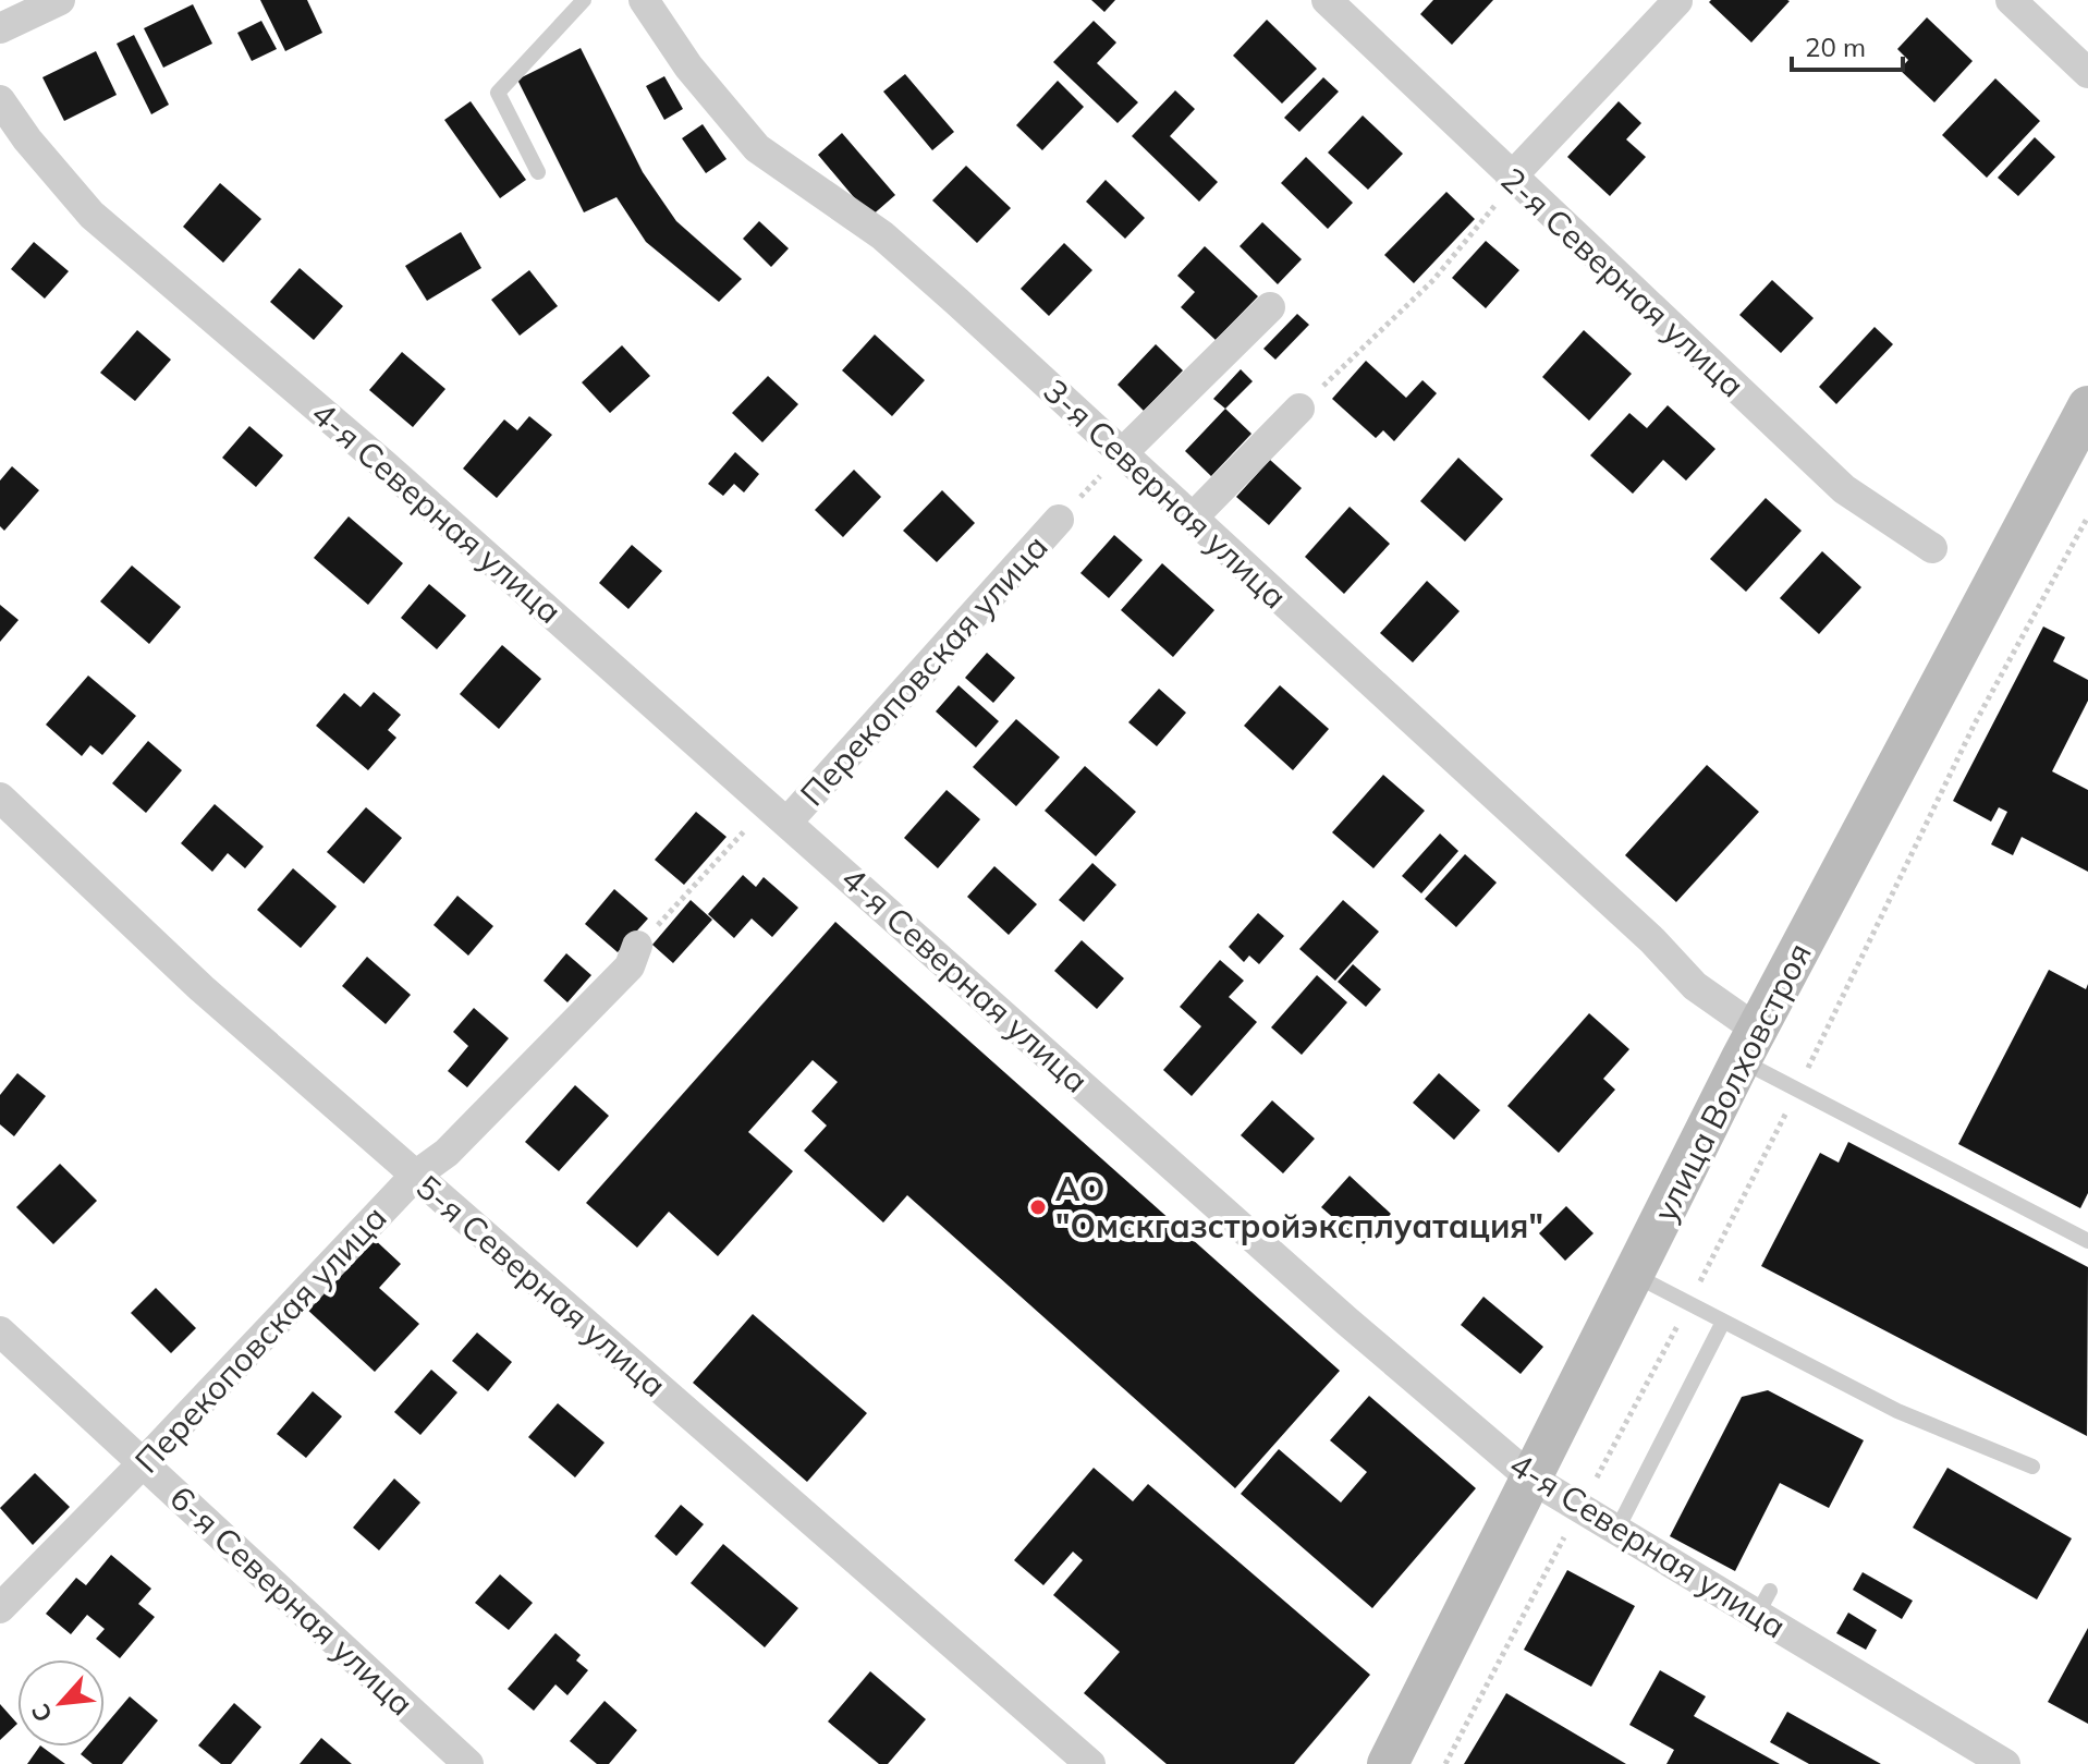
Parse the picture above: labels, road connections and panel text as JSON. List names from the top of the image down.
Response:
{
  "streets": {
    "main road": ["улица Волховстроя"],
    "street": [
      "2-я Северная улица",
      "3-я Северная улица",
      "4-я Северная улица",
      "Перекоповская улица",
      "5-я Северная улица",
      "6-я Северная улица"
    ]
  },
  "crossings": [
    ["3-я Северная улица", "улица Волховстроя"],
    ["4-я Северная улица", "Перекоповская улица"],
    ["4-я Северная улица", "улица Волховстроя"],
    ["Перекоповская улица", "5-я Северная улица"],
    ["Перекоповская улица", "6-я Северная улица"]
  ],
  "places": ["АО \"Омскгазстройэксплуатация\""],
  "scale_bar": "20 m",
  "north": "bottom left"
}
